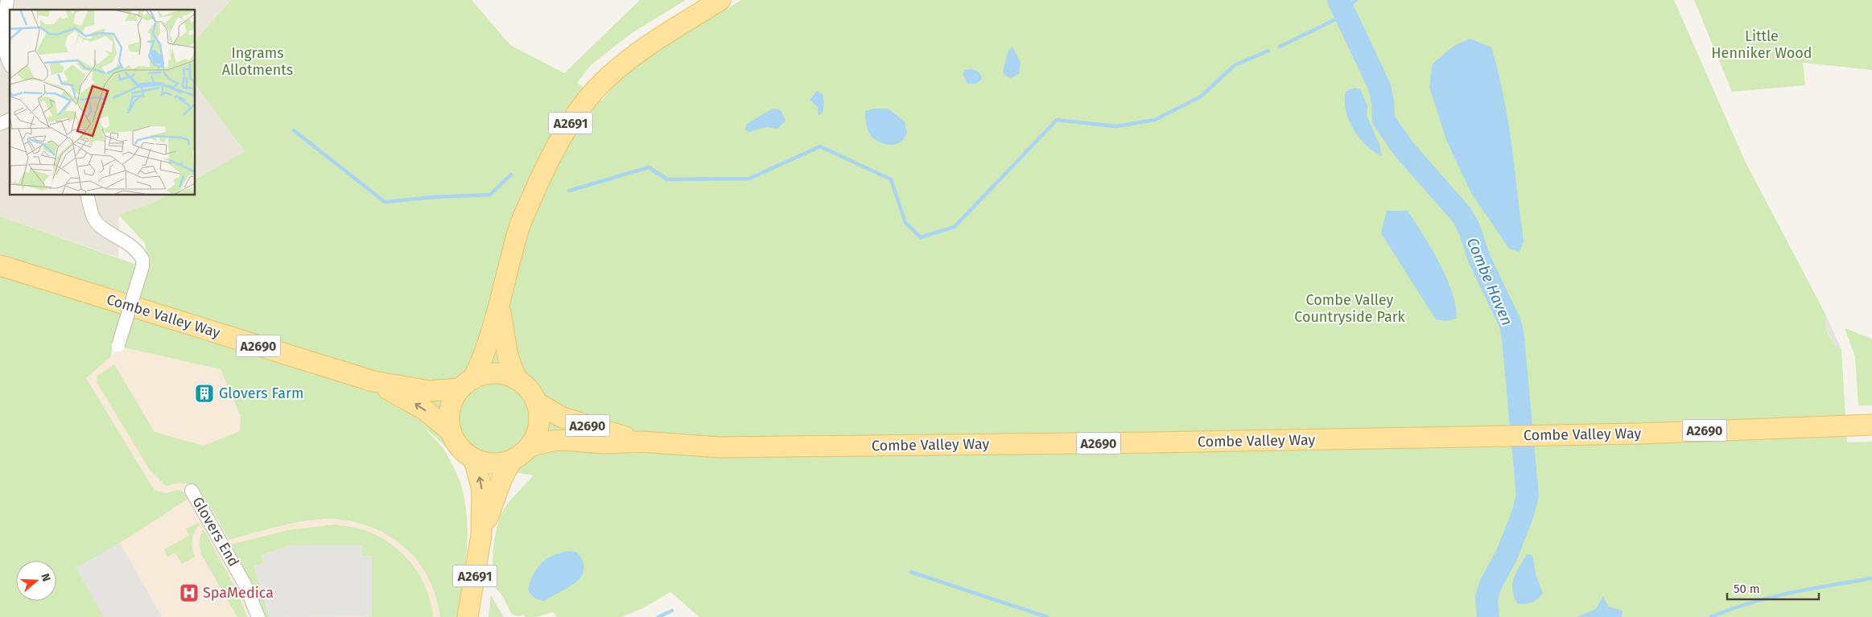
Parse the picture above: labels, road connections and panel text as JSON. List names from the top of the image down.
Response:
{
  "streets": {
    "main road": ["A2691", "Combe Valley Way", "A2690"],
    "street": ["Glovers End"]
  },
  "crossings": [
    ["A2691", "Combe Valley Way"]
  ],
  "water": ["Combe Haven"],
  "parks": ["Little Henniker Wood", "Ingrams Allotments", "Combe Valley Countryside Park"],
  "places": {
    "building": ["Glovers Farm"],
    "hospital": ["SpaMedica"]
  },
  "scale_bar": "50 m",
  "north": "right"
}
